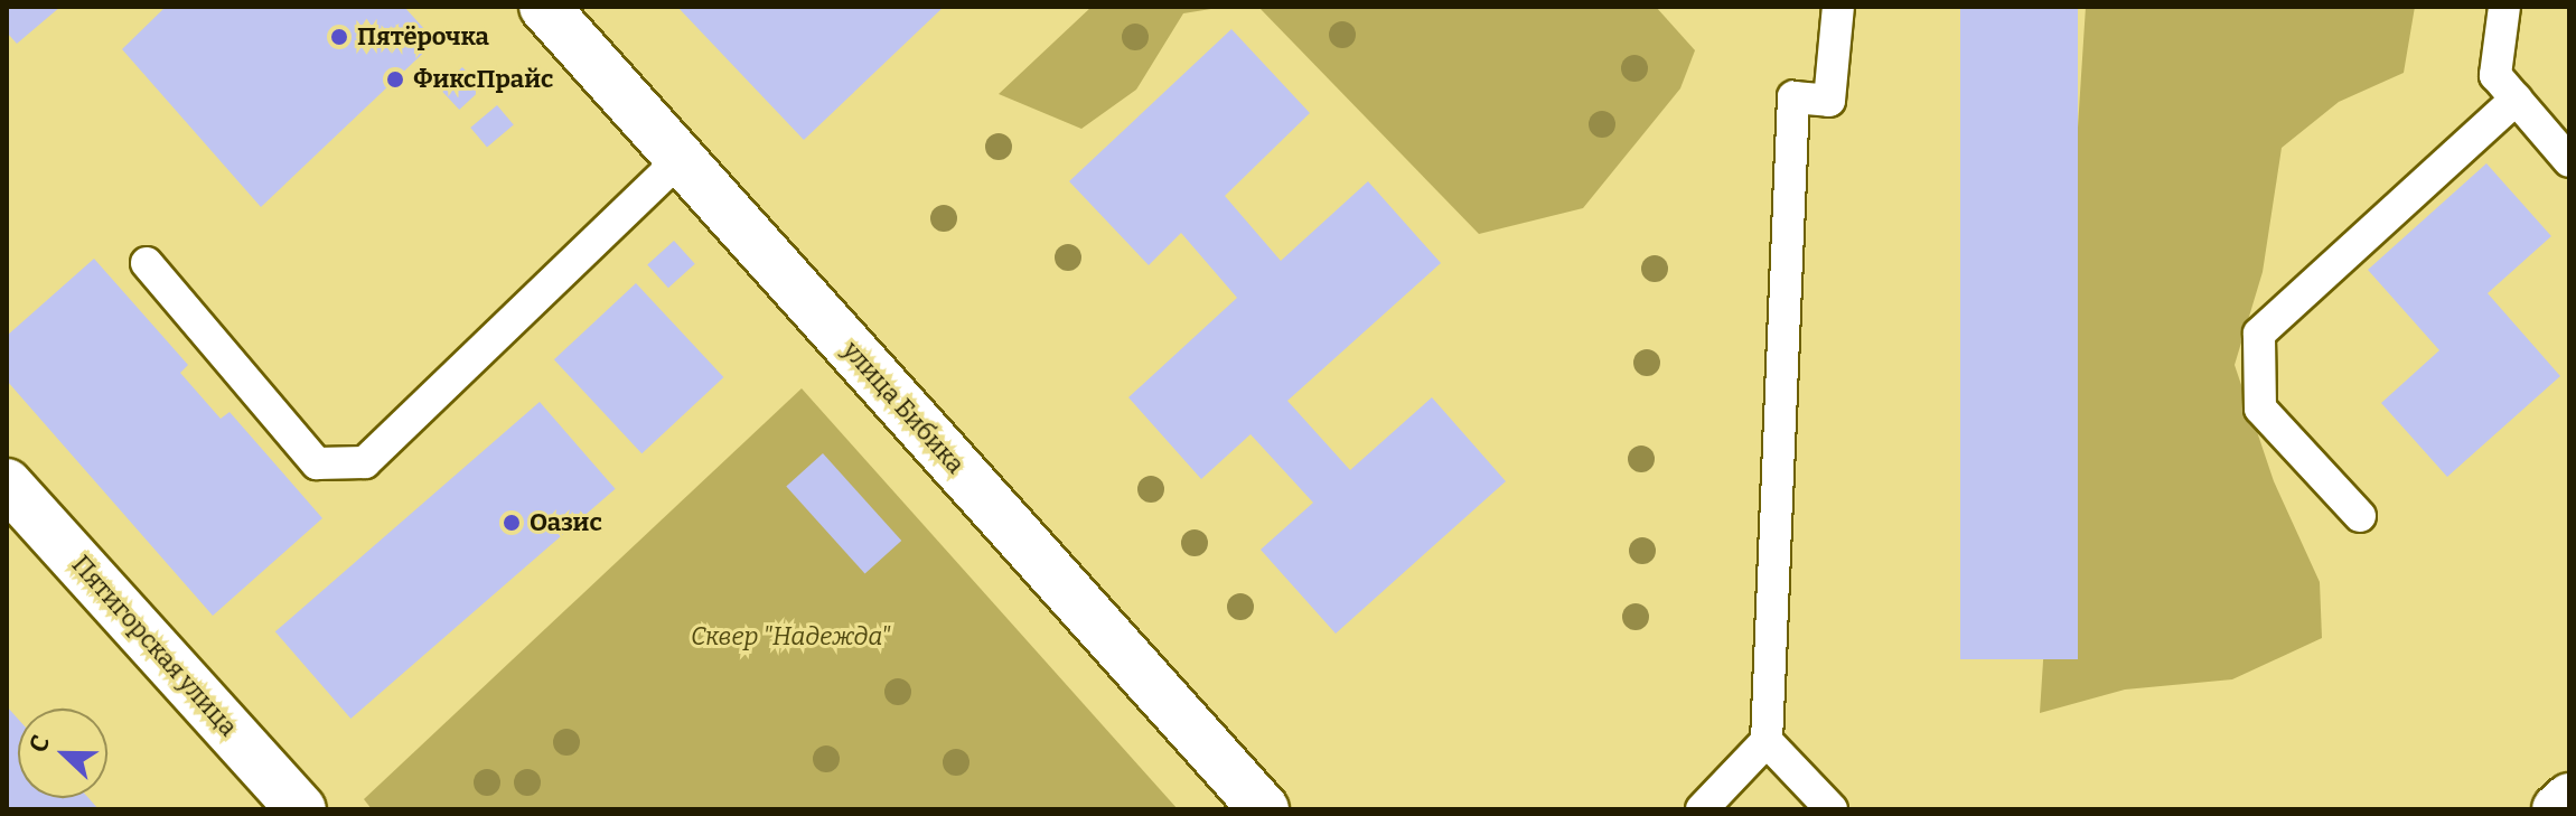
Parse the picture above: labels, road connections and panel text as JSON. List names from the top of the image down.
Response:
{
  "streets": {
    "street": ["улица Бибика", "Пятигорская улица"]
  },
  "parks": ["Сквер \"Надежда\""],
  "places": ["Пятёрочка", "ФиксПрайс", "Оазис"],
  "north": "left"
}
